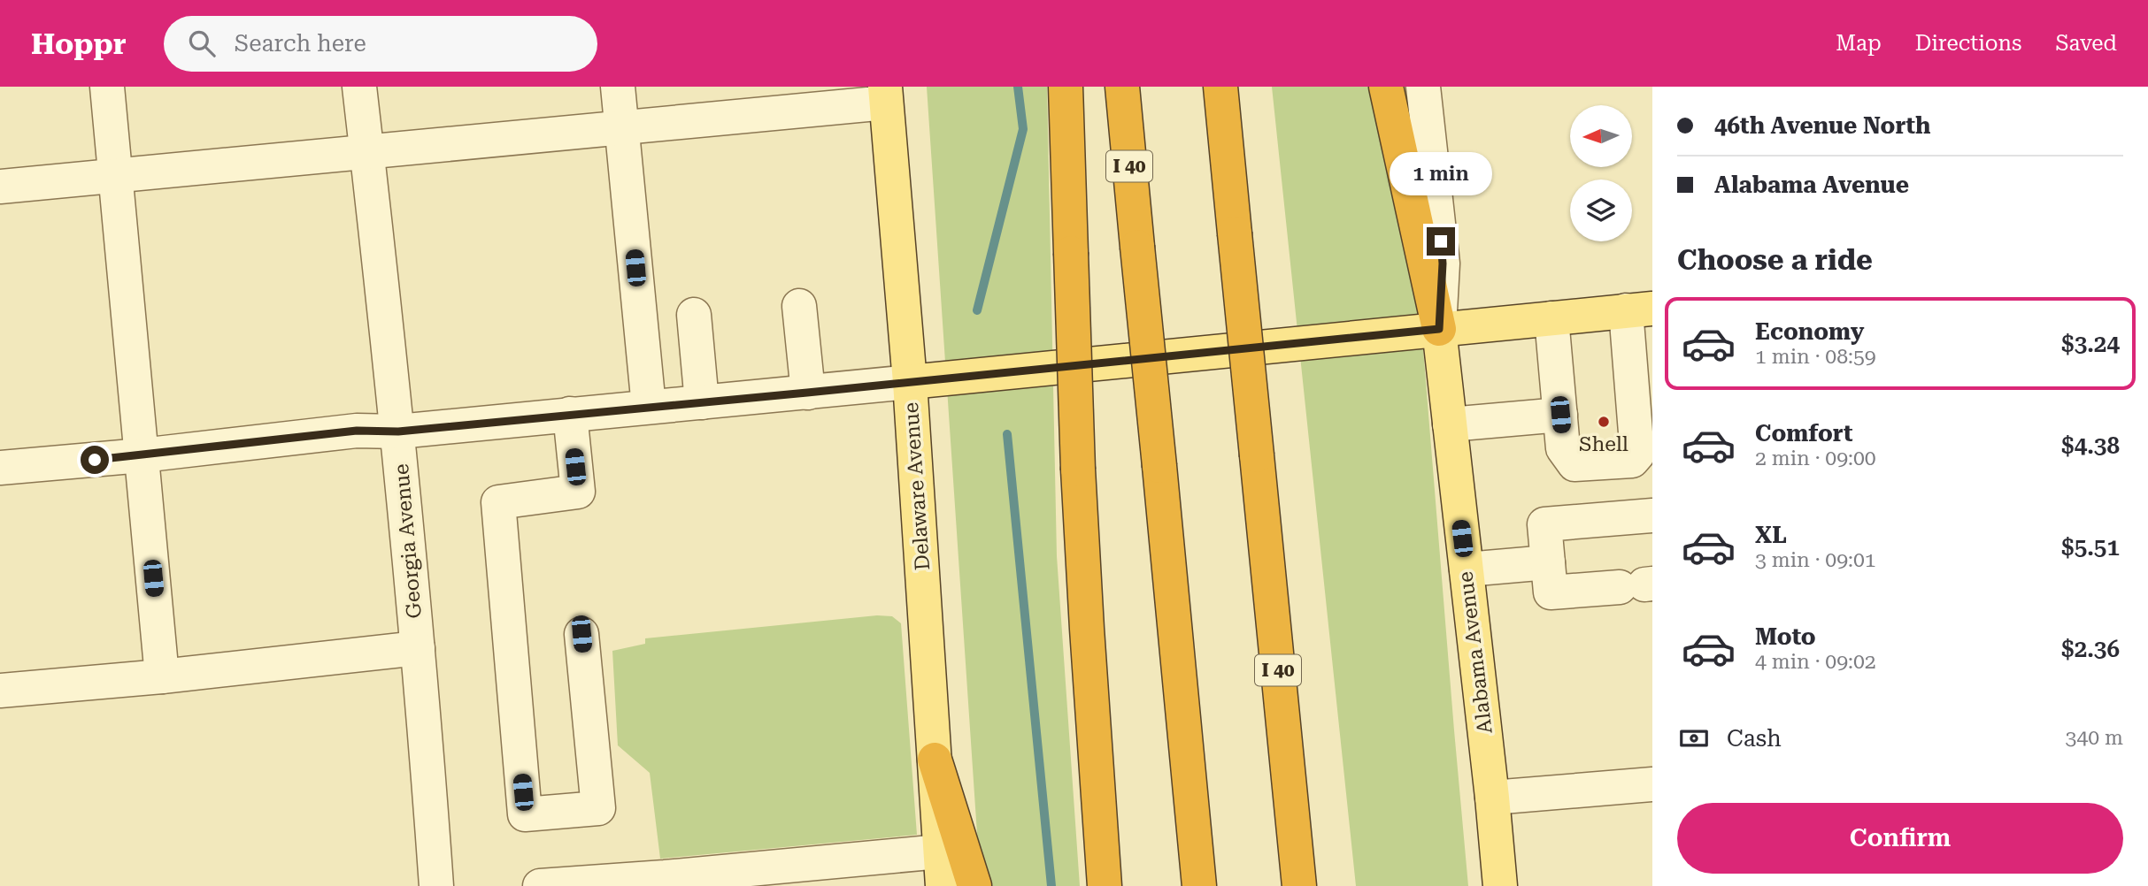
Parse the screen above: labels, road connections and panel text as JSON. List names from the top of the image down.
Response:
{
  "streets": {
    "highway": ["I 40"],
    "main road": ["Delaware Avenue", "Alabama Avenue"],
    "street": ["Georgia Avenue"]
  },
  "places": ["Shell"],
  "north": "left",
  "page": {
    "header": "Hoppr",
    "search": "Search here",
    "nav": ["Map", "Directions", "Saved"],
    "banner": ["46th Avenue North", "Alabama Avenue"],
    "bubble": "1 min",
    "heading": "Choose a ride",
    "list": [
      {
        "name": "Economy",
        "note": "1 min · 08:59",
        "value": "$3.24"
      },
      {
        "name": "Comfort",
        "note": "2 min · 09:00",
        "value": "$4.38"
      },
      {
        "name": "XL",
        "note": "3 min · 09:01",
        "value": "$5.51"
      },
      {
        "name": "Moto",
        "note": "4 min · 09:02",
        "value": "$2.36"
      }
    ],
    "pay": ["Cash", "340 m"],
    "buttons": "Confirm"
  }
}
